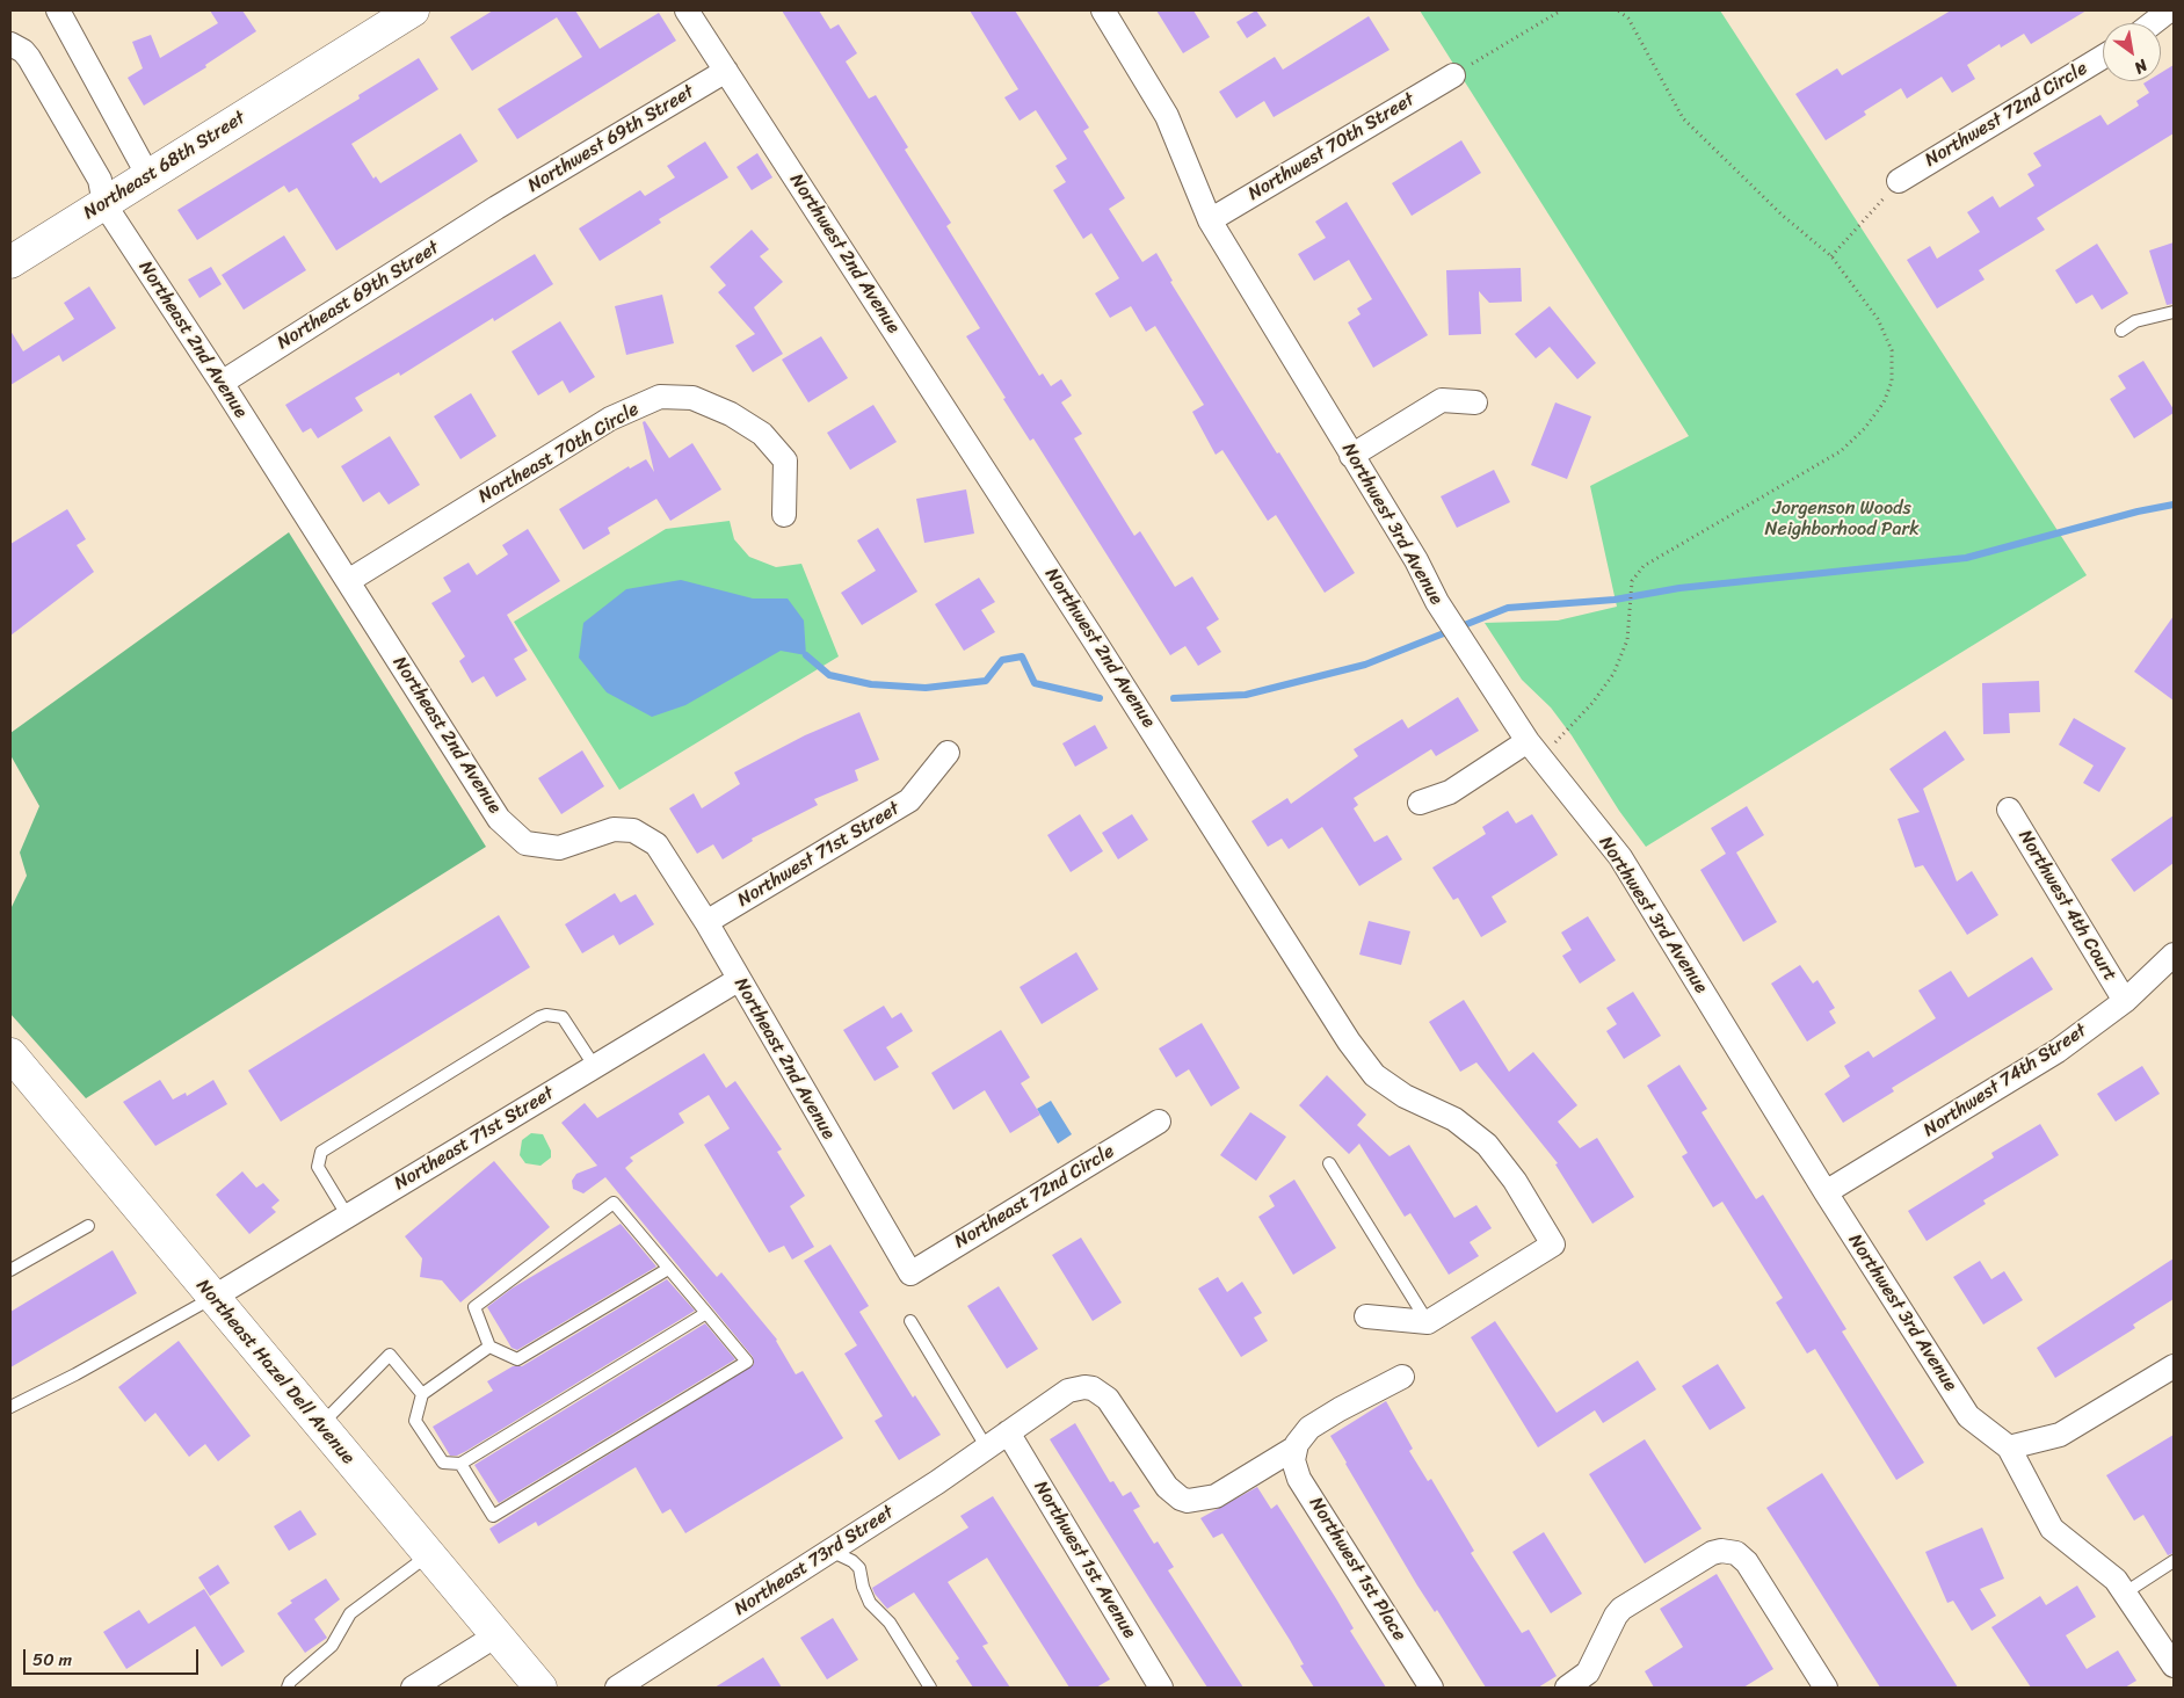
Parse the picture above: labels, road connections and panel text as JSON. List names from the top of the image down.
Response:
{
  "streets": {
    "main road": ["Northeast 68th Street", "Northeast Hazel Dell Avenue"],
    "street": [
      "Northwest 72nd Circle",
      "Northwest 69th Street",
      "Northwest 70th Street",
      "Northwest 2nd Avenue",
      "Northeast 69th Street",
      "Northeast 2nd Avenue",
      "Northeast 70th Circle",
      "Northwest 3rd Avenue",
      "Northwest 71st Street",
      "Northwest 4th Court",
      "Northwest 74th Street",
      "Northeast 71st Street",
      "Northeast 72nd Circle",
      "Northwest 1st Avenue",
      "Northeast 73rd Street",
      "Northwest 1st Place"
    ]
  },
  "crossings": [
    ["Northwest 69th Street", "Northwest 2nd Avenue"],
    ["Northwest 69th Street", "Northeast 69th Street"],
    ["Northwest 70th Street", "Northwest 3rd Avenue"],
    ["Northeast 68th Street", "Northeast 2nd Avenue"],
    ["Northeast 69th Street", "Northeast 2nd Avenue"],
    ["Northeast 2nd Avenue", "Northeast 70th Circle"],
    ["Northeast 2nd Avenue", "Northwest 71st Street"],
    ["Northeast 2nd Avenue", "Northeast 71st Street"],
    ["Northeast 2nd Avenue", "Northeast 72nd Circle"],
    ["Northwest 3rd Avenue", "Northwest 74th Street"],
    ["Northwest 4th Court", "Northwest 74th Street"],
    ["Northeast 71st Street", "Northeast Hazel Dell Avenue"],
    ["Northwest 1st Avenue", "Northeast 73rd Street"],
    ["Northeast 73rd Street", "Northwest 1st Place"]
  ],
  "parks": ["Jorgenson Woods Neighborhood Park"],
  "scale_bar": "50 m",
  "north": "bottom right"
}
